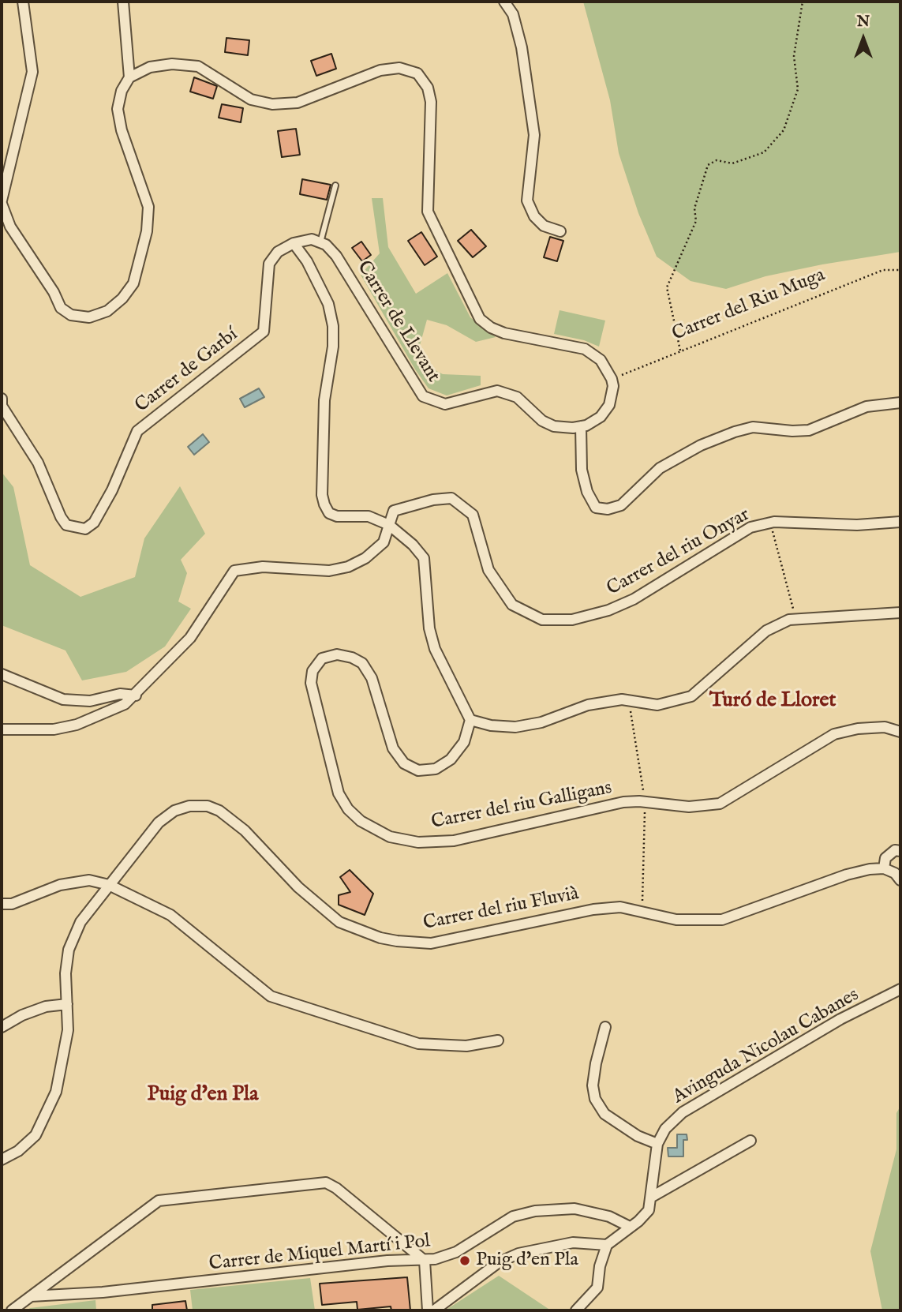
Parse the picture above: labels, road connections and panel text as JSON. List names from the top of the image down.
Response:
{
  "streets": {
    "street": [
      "Carrer de Llevant",
      "Carrer de Garbí",
      "Carrer del riu Onyar",
      "Carrer del riu Galligans",
      "Carrer del riu Fluvià",
      "Avinguda Nicolau Cabanes",
      "Carrer de Miquel Martí i Pol"
    ],
    "path": ["Carrer del Riu Muga"]
  },
  "crossings": [
    ["Avinguda Nicolau Cabanes", "Carrer de Miquel Martí i Pol"]
  ],
  "districts": ["Turó de Lloret", "Puig d'en Pla"],
  "places": ["Puig d'en Pla"],
  "north": "top"
}
